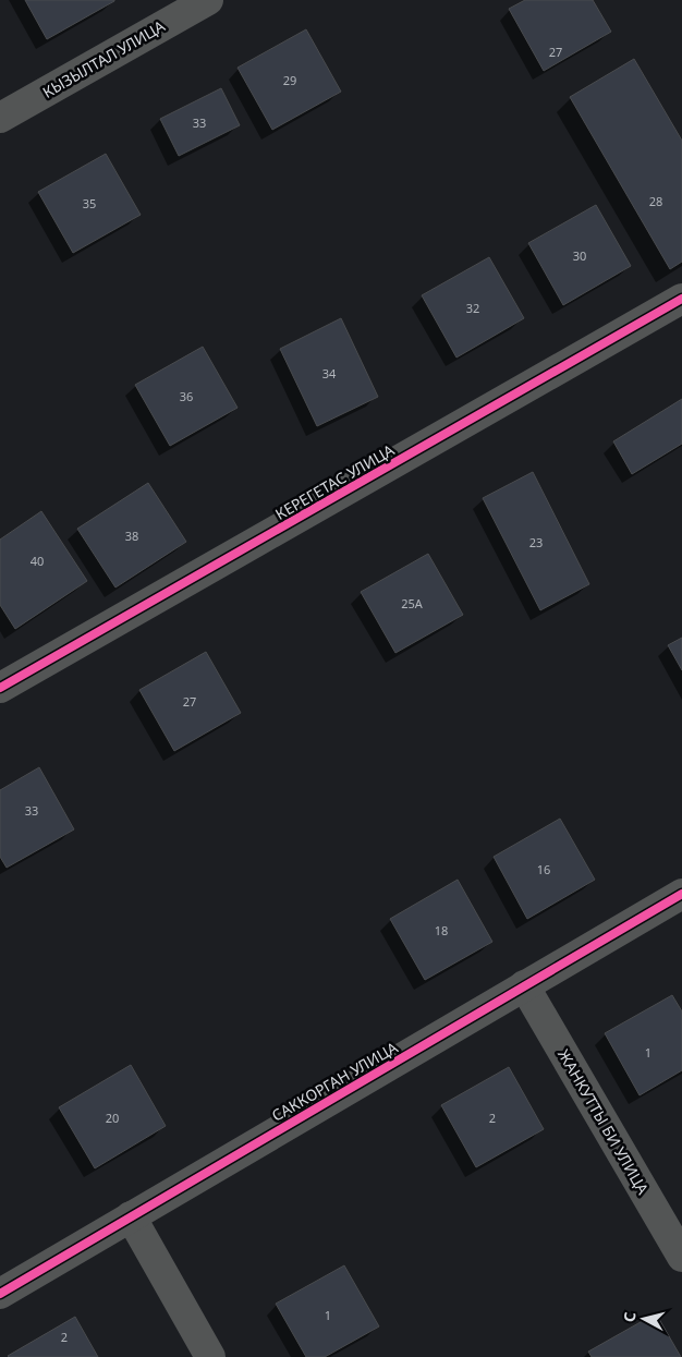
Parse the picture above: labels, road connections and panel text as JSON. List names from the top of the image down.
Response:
{
  "streets": {
    "street": [
      "КЫЗЫЛТАЛ УЛИЦА",
      "КЕРЕГЕТАС УЛИЦА",
      "САККОРГАН УЛИЦА",
      "ЖАНКУТТЫ БИ УЛИЦА"
    ]
  },
  "crossings": [
    ["САККОРГАН УЛИЦА", "ЖАНКУТТЫ БИ УЛИЦА"]
  ],
  "house_numbers": [
    "27",
    "29",
    "33",
    "28",
    "35",
    "30",
    "32",
    "34",
    "36",
    "38",
    "23",
    "40",
    "25А",
    "27",
    "33",
    "16",
    "18",
    "1",
    "20",
    "2",
    "1",
    "2"
  ],
  "north": "left"
}
